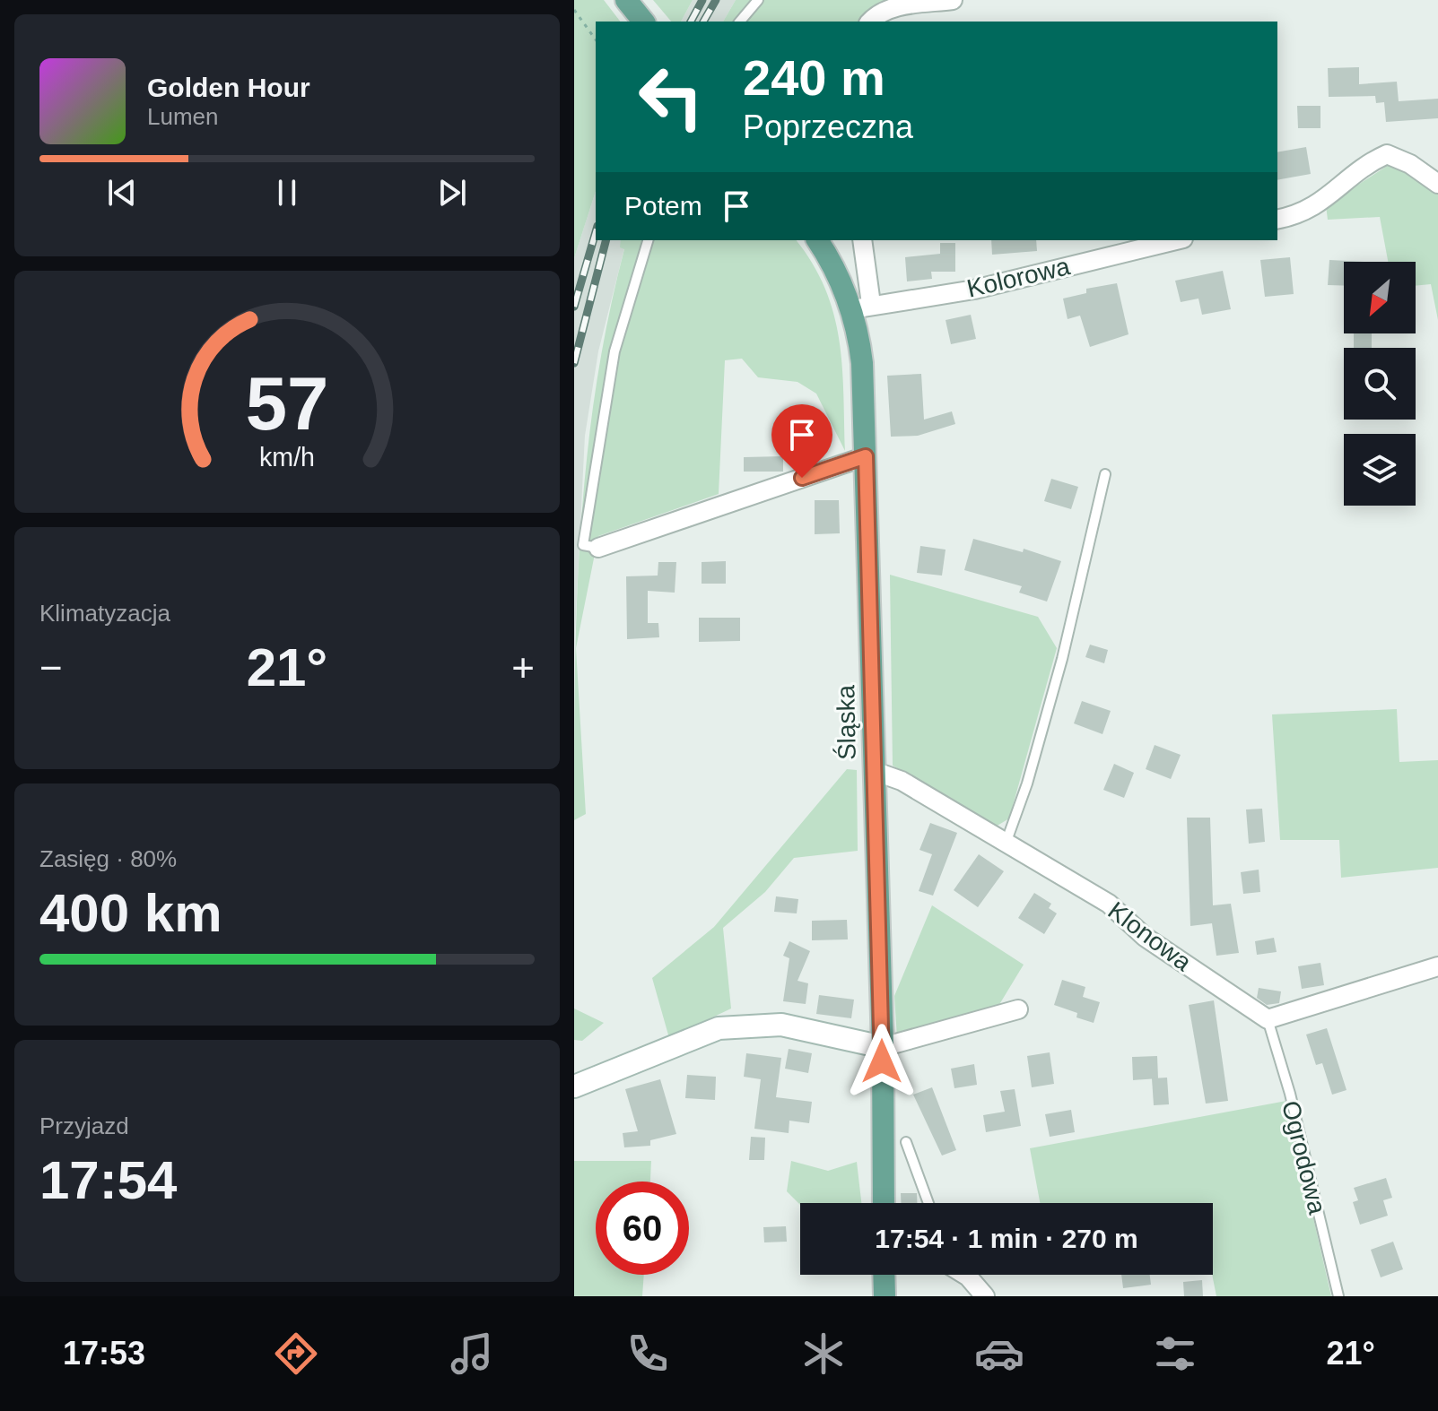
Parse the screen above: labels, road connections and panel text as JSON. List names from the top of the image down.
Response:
{
  "streets": {
    "main road": ["Śląska"],
    "street": ["Kolorowa", "Klonowa"],
    "lane": ["Ogrodowa"]
  },
  "crossings": [
    ["Kolorowa", "Śląska"],
    ["Śląska", "Klonowa"],
    ["Klonowa", "Ogrodowa"]
  ],
  "north": "bottom left",
  "page": {
    "turn": ["240 m", "Poprzeczna"],
    "song": ["Golden Hour", "Lumen"],
    "then": "Potem",
    "tile": [
      "Klimatyzacja",
      ["Zasięg · 80%", "400 km"],
      ["Przyjazd", "17:54"]
    ],
    "heat": ["−", "21°", "+"],
    "limit": "60",
    "trip": "17:54 · 1 min · 270 m",
    "tabs": ["17:53", "21°"],
    "gauge": ["57", "km/h"]
  }
}
